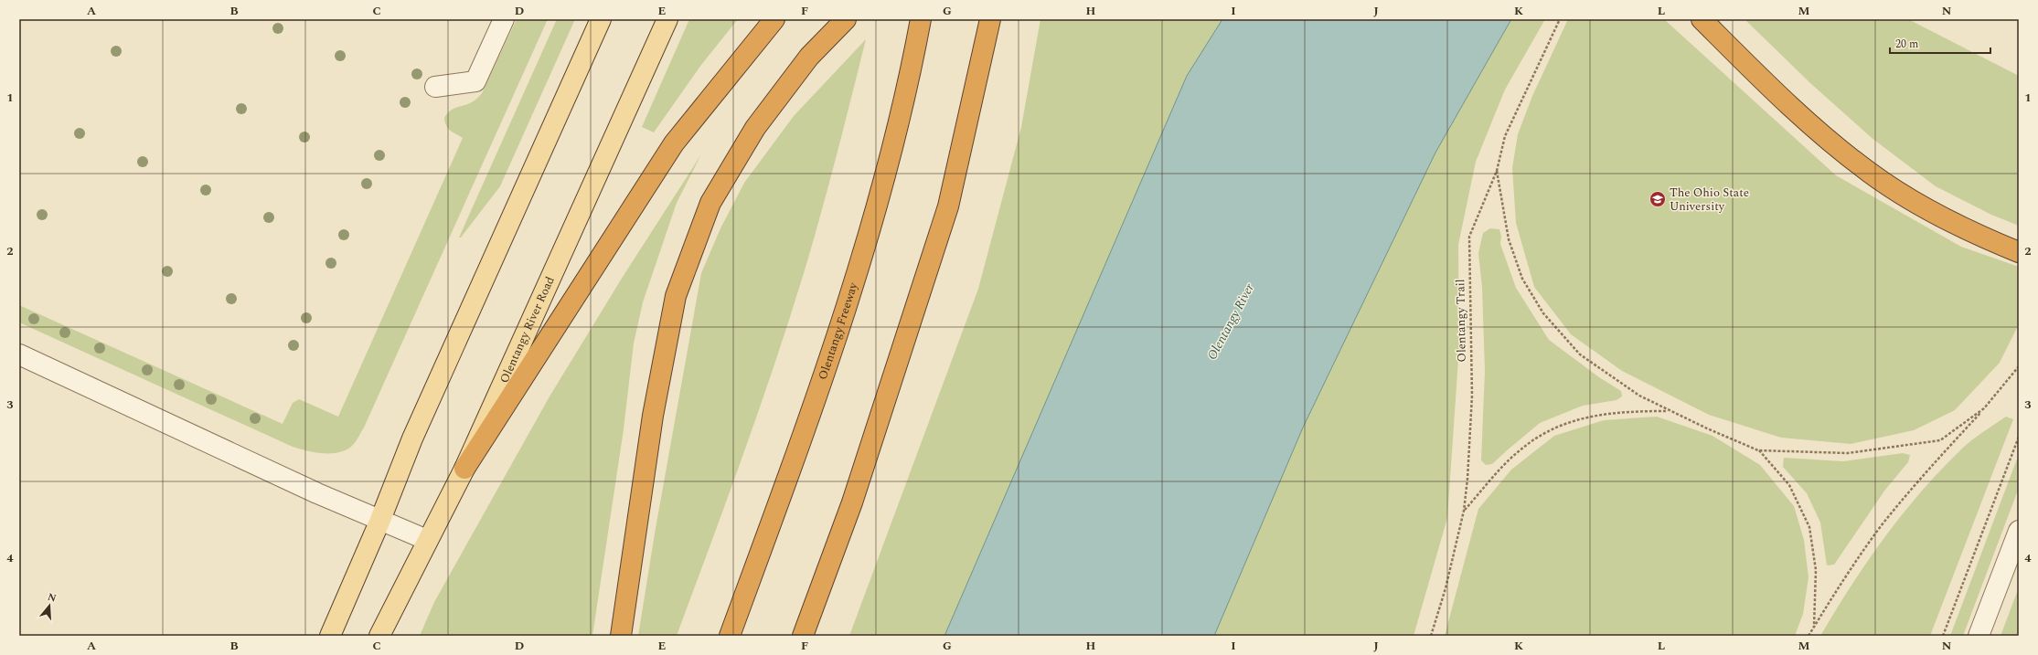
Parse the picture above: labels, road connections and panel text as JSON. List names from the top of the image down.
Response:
{
  "streets": {
    "highway": ["Olentangy Freeway"],
    "main road": ["Olentangy River Road"],
    "path": ["Olentangy Trail"]
  },
  "water": ["Olentangy River"],
  "places": {
    "school or university": ["The Ohio State University"]
  },
  "scale_bar": "20 m",
  "north": "top",
  "grid": {
    "columns": [
      "A",
      "B",
      "C",
      "D",
      "E",
      "F",
      "G",
      "H",
      "I",
      "J",
      "K",
      "L",
      "M",
      "N"
    ],
    "rows": [
      "1",
      "2",
      "3",
      "4"
    ]
  }
}
